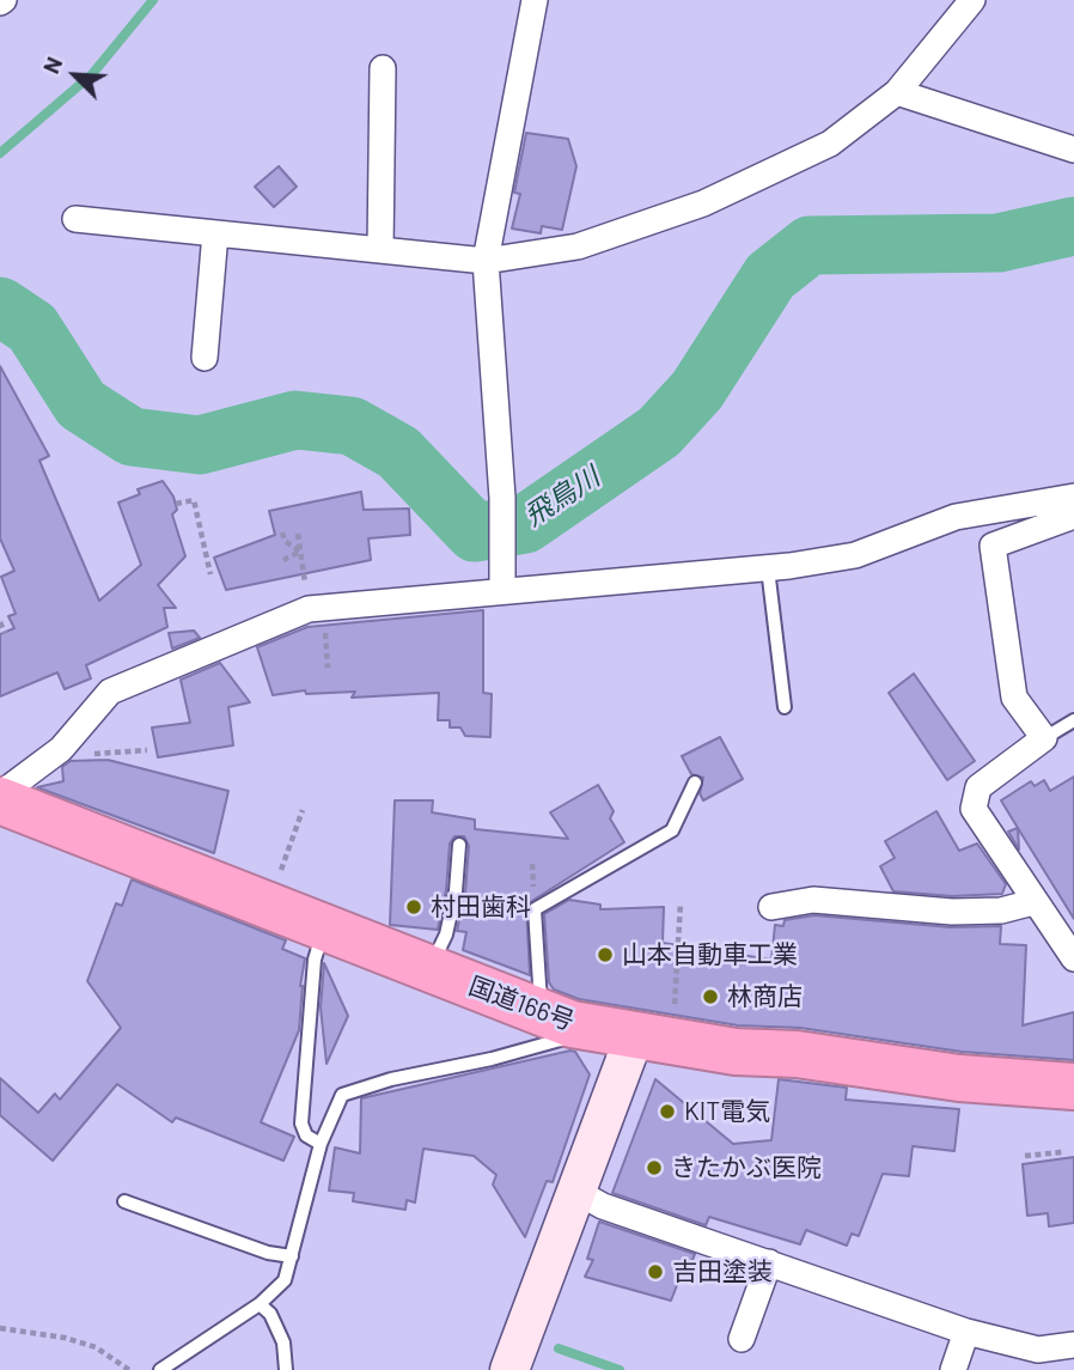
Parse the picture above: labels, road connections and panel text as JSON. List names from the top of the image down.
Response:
{
  "streets": {
    "highway": ["国道166号"]
  },
  "water": ["飛鳥川"],
  "places": [
    "村田歯科",
    "山本自動車工業",
    "林商店",
    "KIT電気",
    "きたかぶ医院",
    "吉田塗装"
  ],
  "north": "top left"
}
